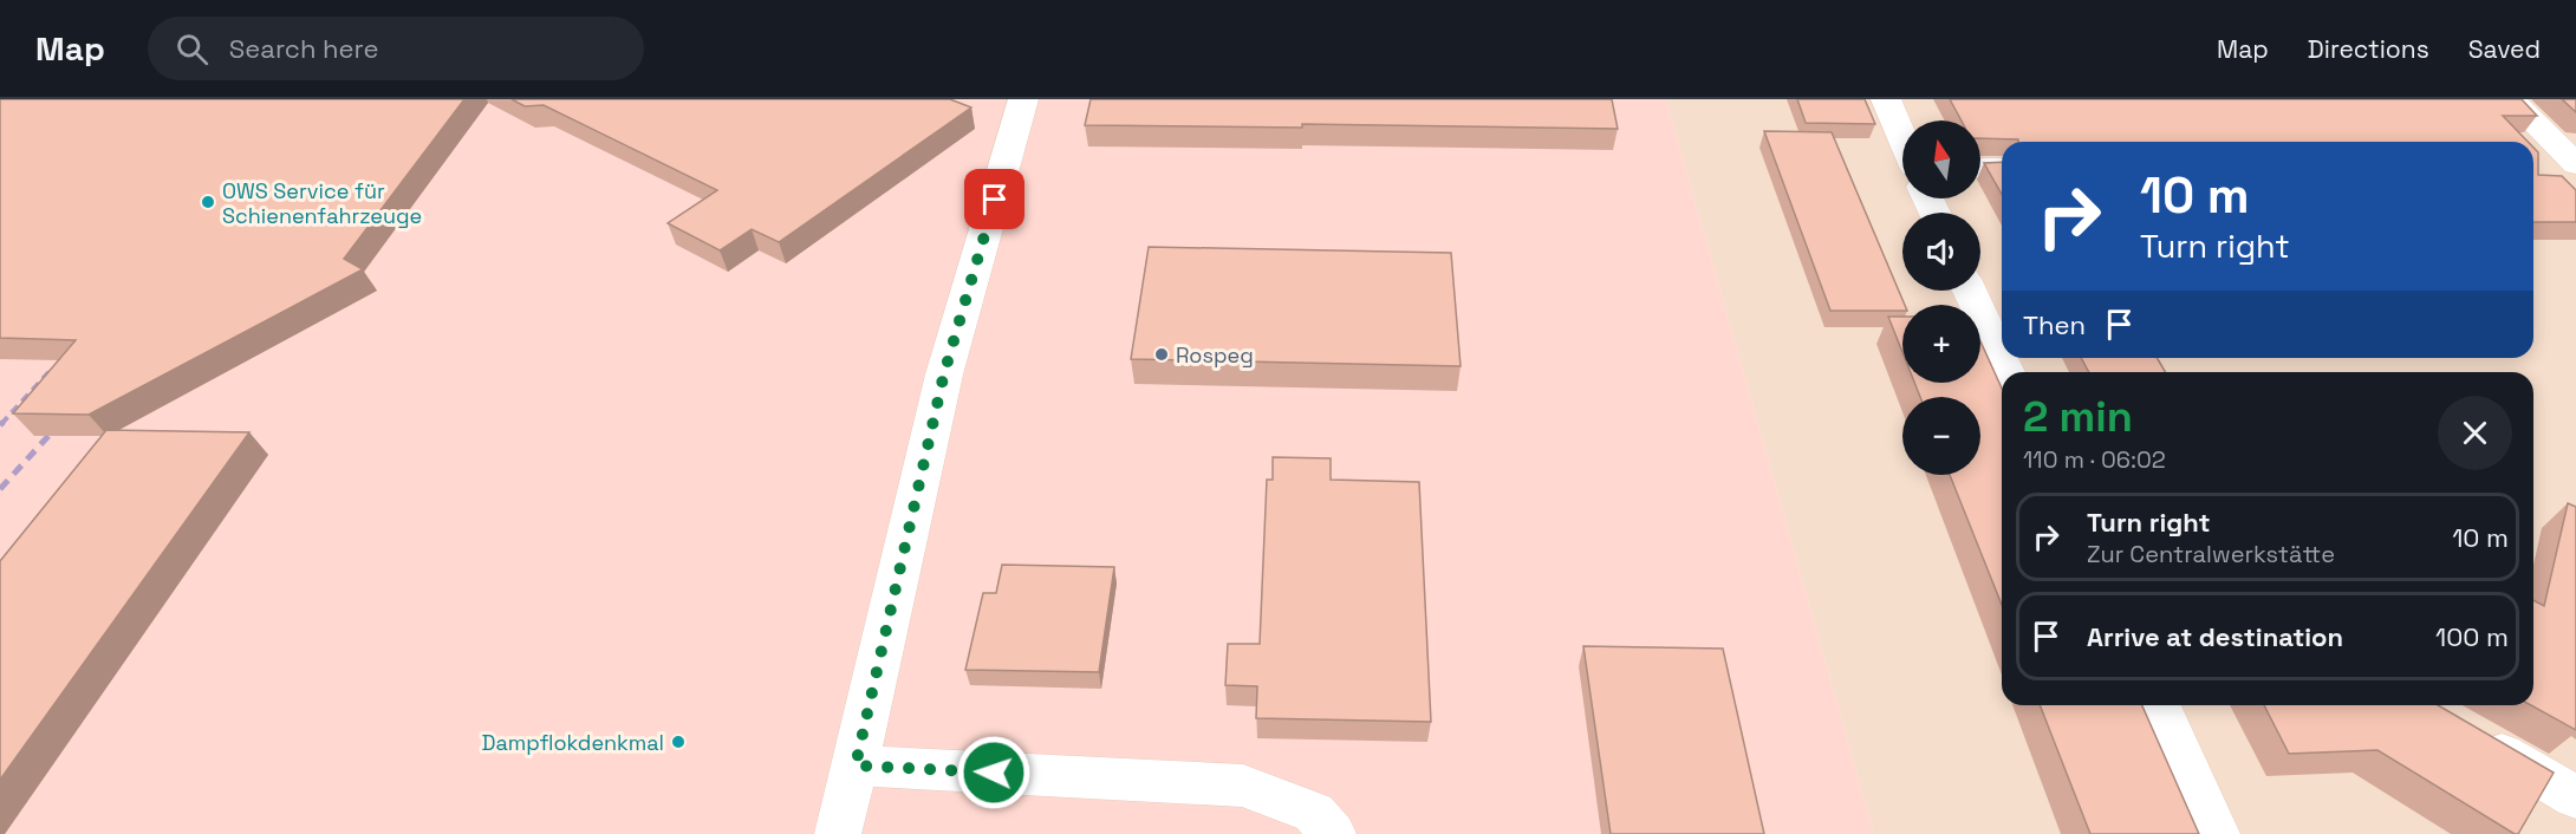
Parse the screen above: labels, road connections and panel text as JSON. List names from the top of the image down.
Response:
{
  "places": ["OWS Service für Schienenfahrzeuge", "Rospeg", "Dampflokdenkmal"],
  "north": "top",
  "page": {
    "header": "Map",
    "search": "Search here",
    "nav": ["Map", "Directions", "Saved"],
    "map_buttons": ["+", "−"],
    "turn": ["10 m", "Turn right"],
    "then": "Then",
    "heading": ["2 min", "110 m · 06:02"],
    "list": [
      {
        "name": "Turn right",
        "note": "Zur Centralwerkstätte",
        "value": "10 m"
      },
      {
        "name": "Arrive at destination",
        "value": "100 m"
      }
    ]
  }
}
